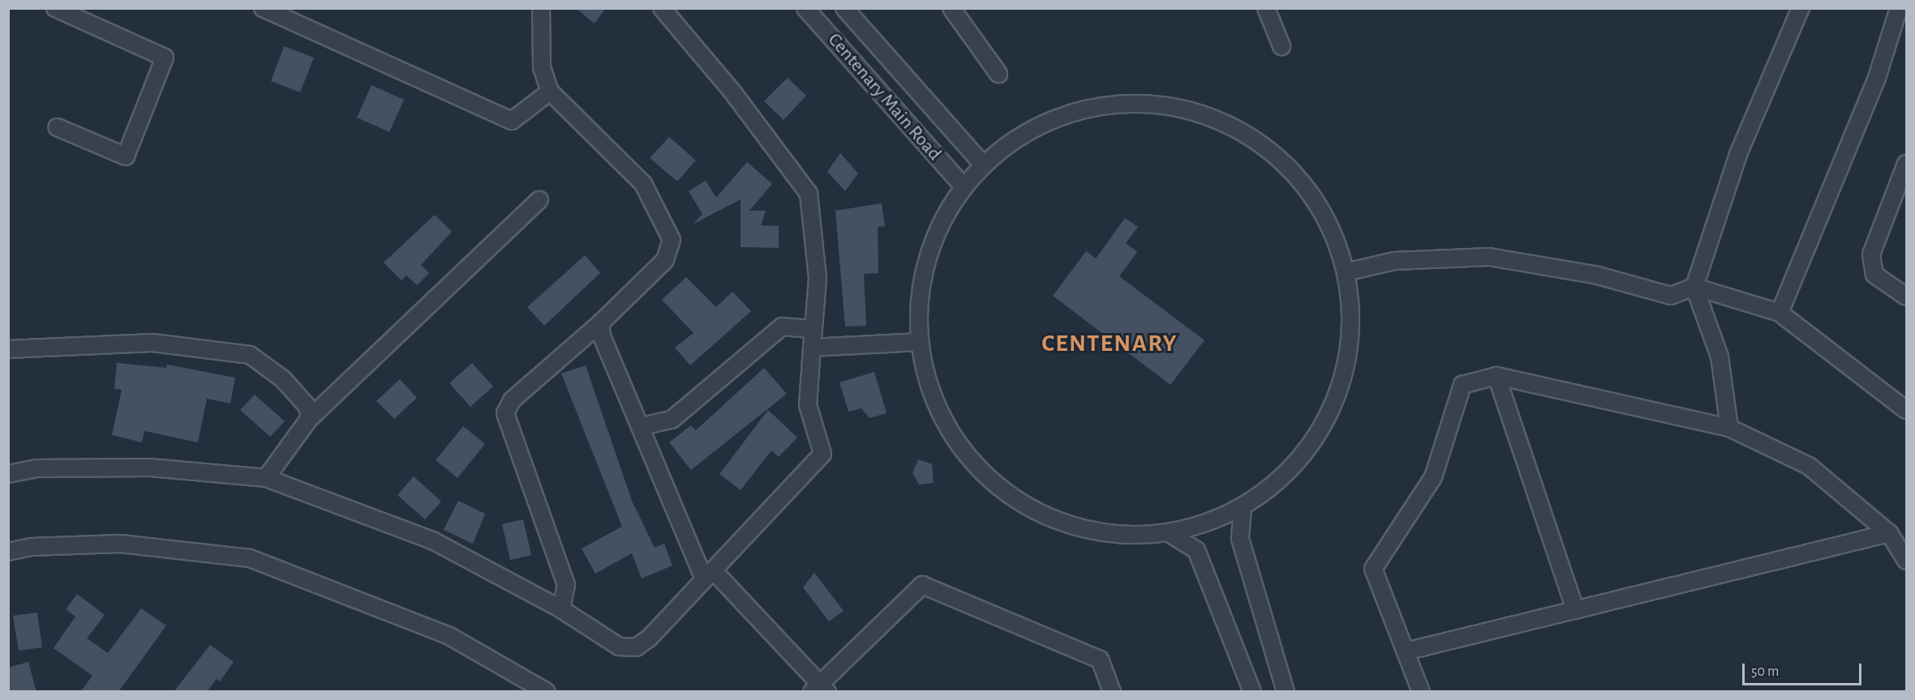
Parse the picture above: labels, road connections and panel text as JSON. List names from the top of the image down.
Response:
{
  "streets": {
    "street": ["Centenary Main Road"]
  },
  "districts": ["CENTENARY"],
  "scale_bar": "50 m"
}
